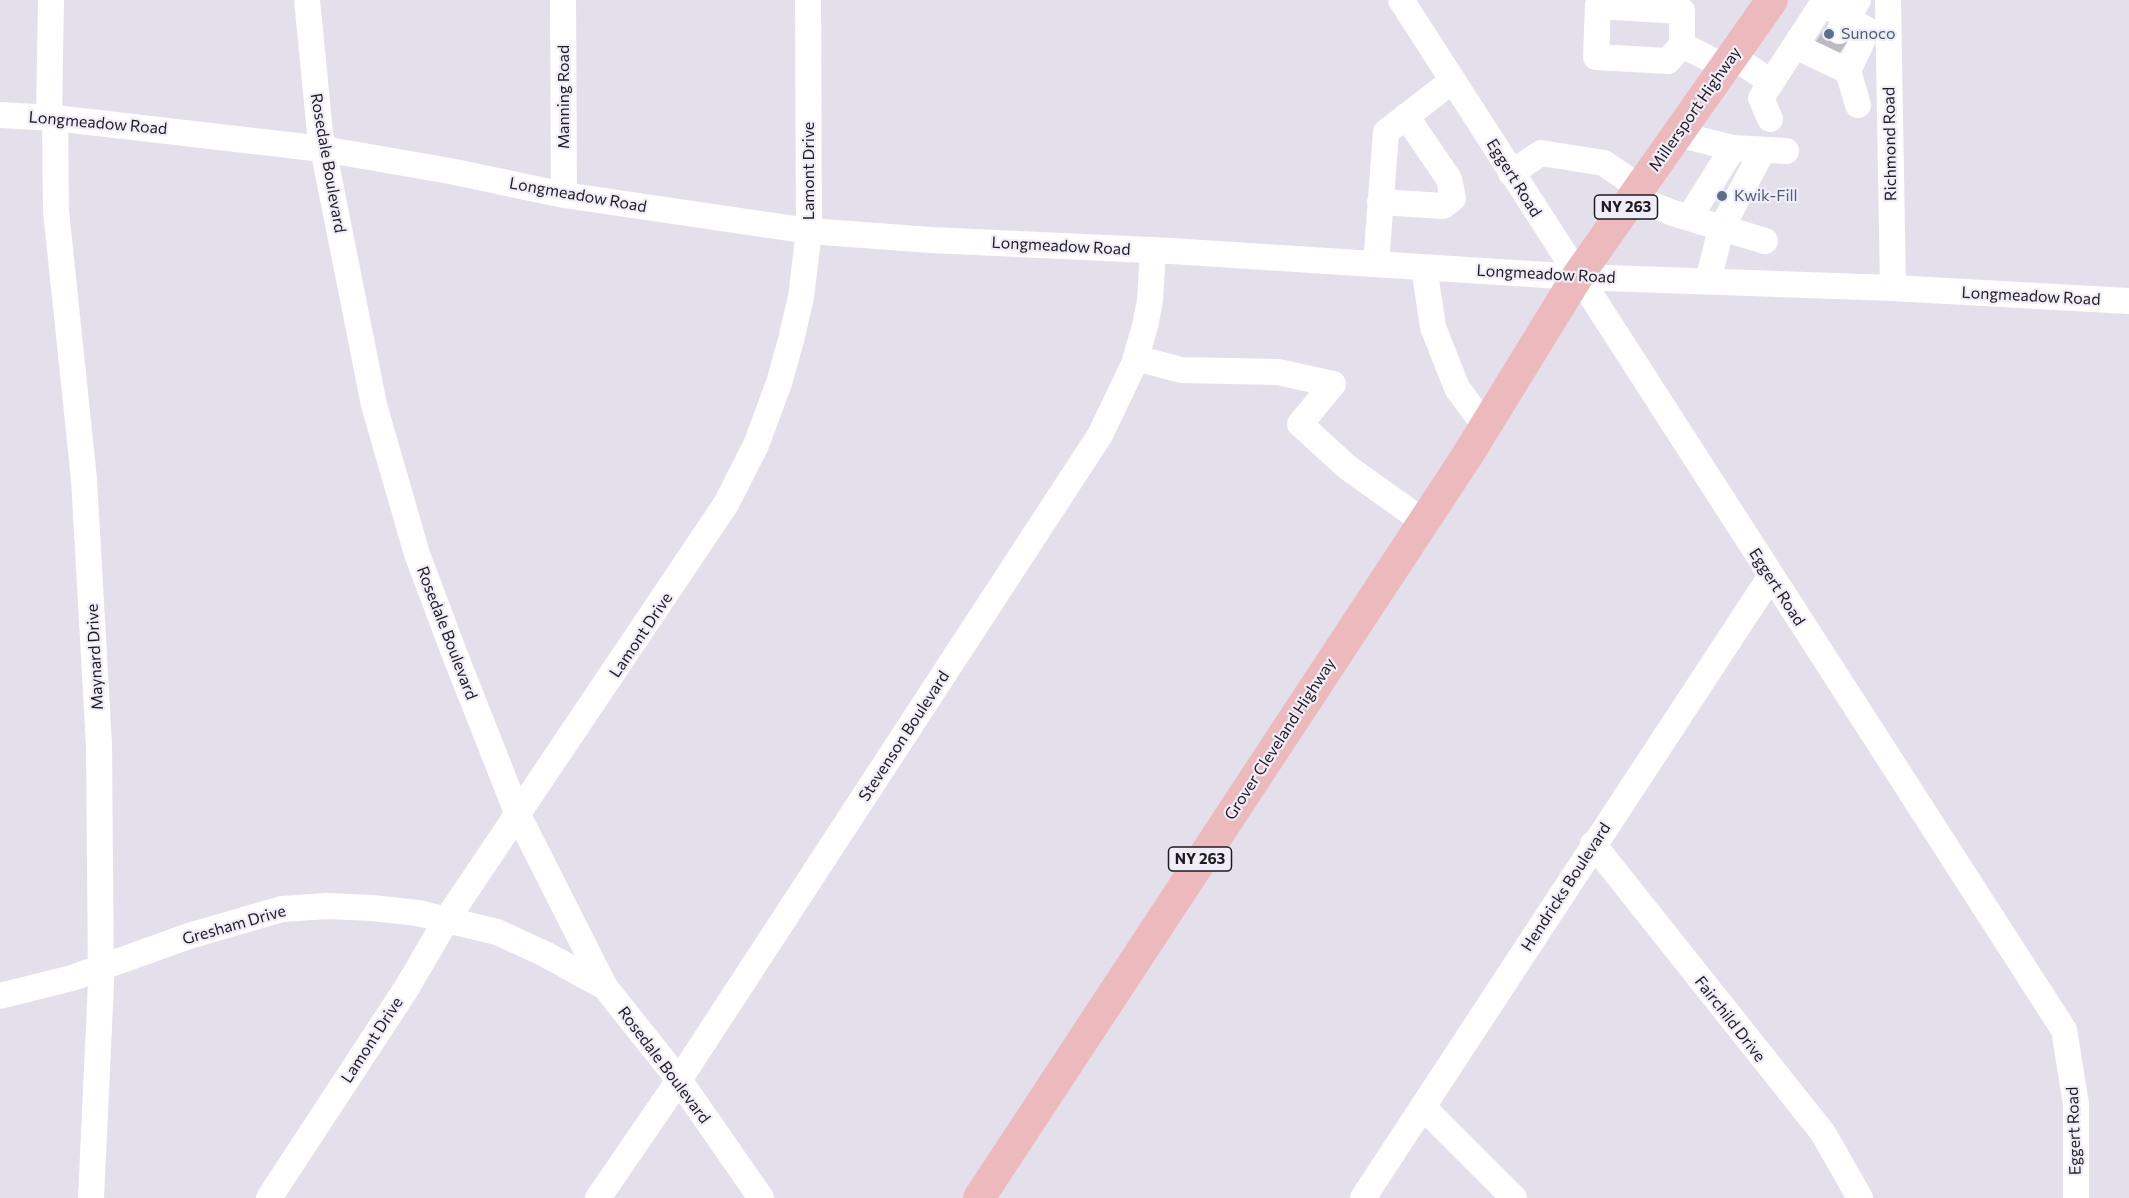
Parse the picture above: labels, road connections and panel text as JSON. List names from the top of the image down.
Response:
{
  "streets": {
    "main road": ["Millersport Highway", "NY 263", "Grover Cleveland Highway"],
    "street": [
      "Manning Road",
      "Longmeadow Road",
      "Richmond Road",
      "Rosedale Boulevard",
      "Lamont Drive",
      "Eggert Road",
      "Maynard Drive",
      "Stevenson Boulevard",
      "Hendricks Boulevard",
      "Gresham Drive",
      "Fairchild Drive"
    ]
  },
  "crossings": [
    ["Manning Road", "Longmeadow Road"],
    ["Millersport Highway", "Longmeadow Road"],
    ["Millersport Highway", "Eggert Road"],
    ["Millersport Highway", "Grover Cleveland Highway"],
    ["Longmeadow Road", "Richmond Road"],
    ["Longmeadow Road", "Rosedale Boulevard"],
    ["Longmeadow Road", "Lamont Drive"],
    ["Longmeadow Road", "Eggert Road"],
    ["Longmeadow Road", "Maynard Drive"],
    ["Longmeadow Road", "Stevenson Boulevard"],
    ["Longmeadow Road", "Grover Cleveland Highway"],
    ["Rosedale Boulevard", "Lamont Drive"],
    ["Rosedale Boulevard", "Stevenson Boulevard"],
    ["Rosedale Boulevard", "Gresham Drive"],
    ["Lamont Drive", "Gresham Drive"],
    ["Eggert Road", "Grover Cleveland Highway"],
    ["Eggert Road", "Hendricks Boulevard"],
    ["Maynard Drive", "Gresham Drive"],
    ["Hendricks Boulevard", "Fairchild Drive"]
  ],
  "places": ["Sunoco", "Kwik-Fill"]
}
